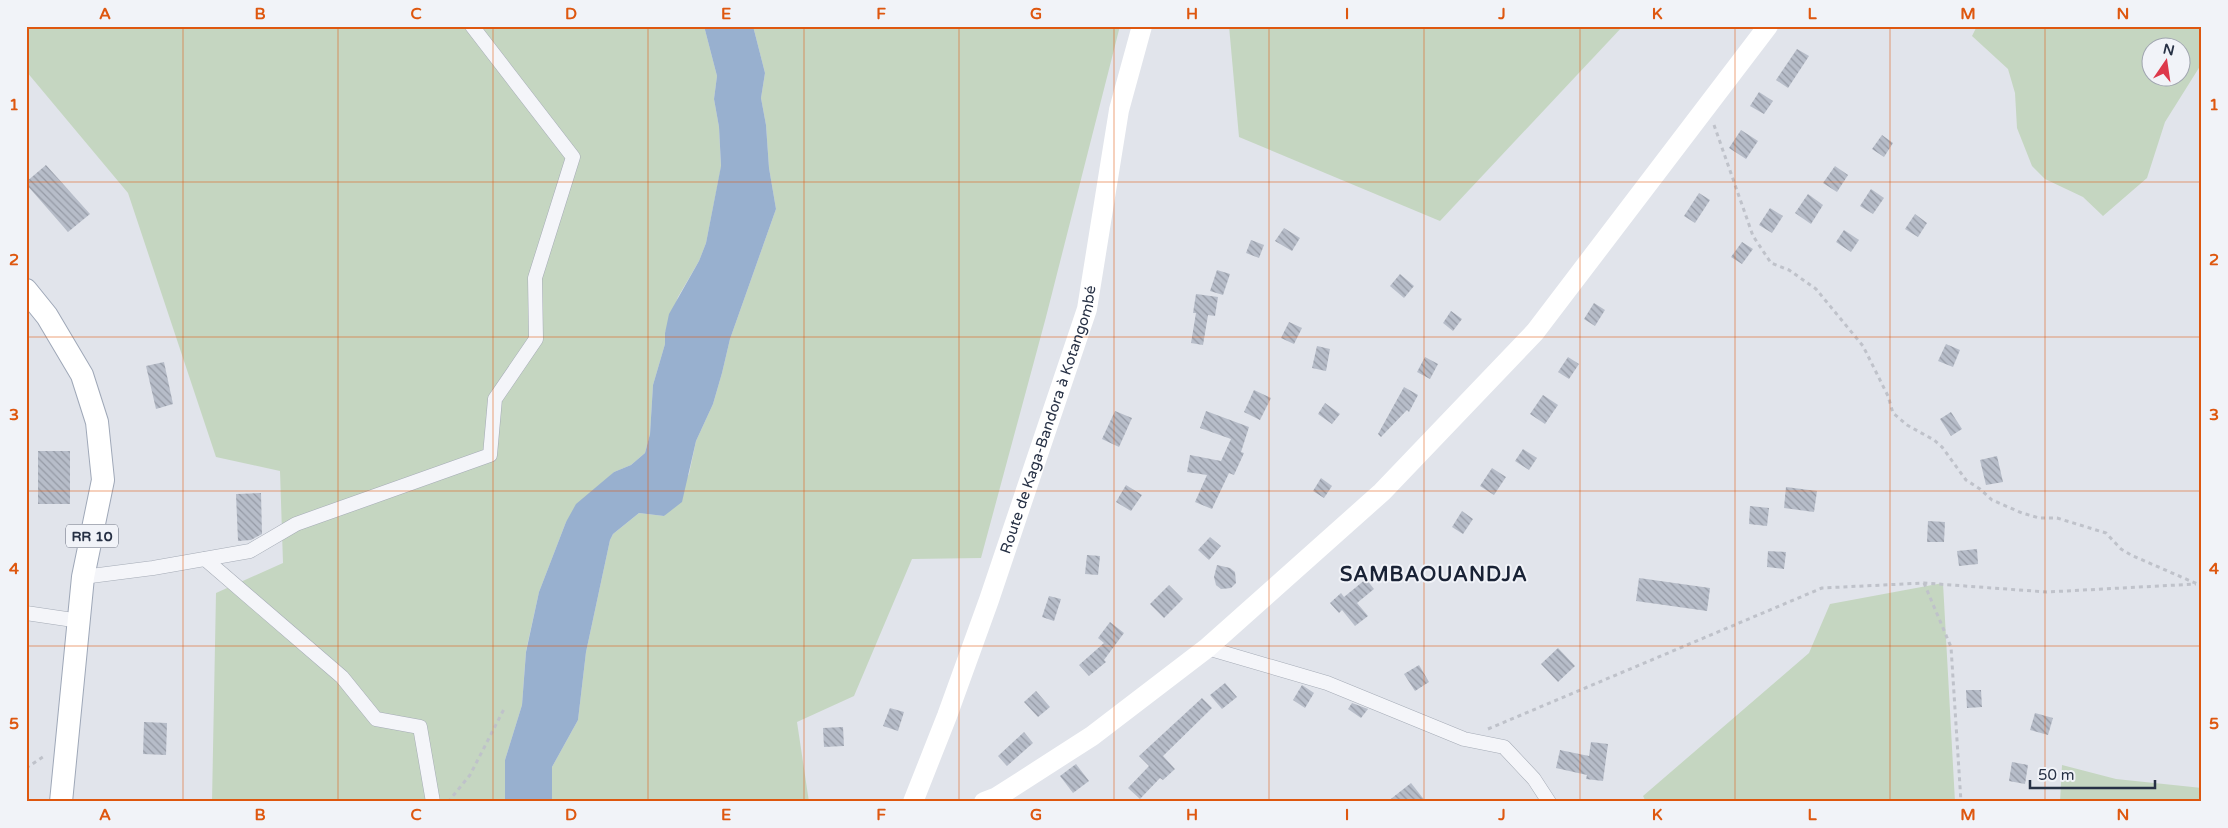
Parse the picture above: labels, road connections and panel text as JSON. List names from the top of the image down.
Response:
{
  "streets": {
    "main road": ["Route de Kaga-Bandora à Kotangombé", "RR 10"]
  },
  "districts": ["SAMBAOUANDJA"],
  "scale_bar": "50 m",
  "north": "top",
  "grid": {
    "columns": [
      "A",
      "B",
      "C",
      "D",
      "E",
      "F",
      "G",
      "H",
      "I",
      "J",
      "K",
      "L",
      "M",
      "N"
    ],
    "rows": [
      "1",
      "2",
      "3",
      "4",
      "5"
    ]
  }
}
